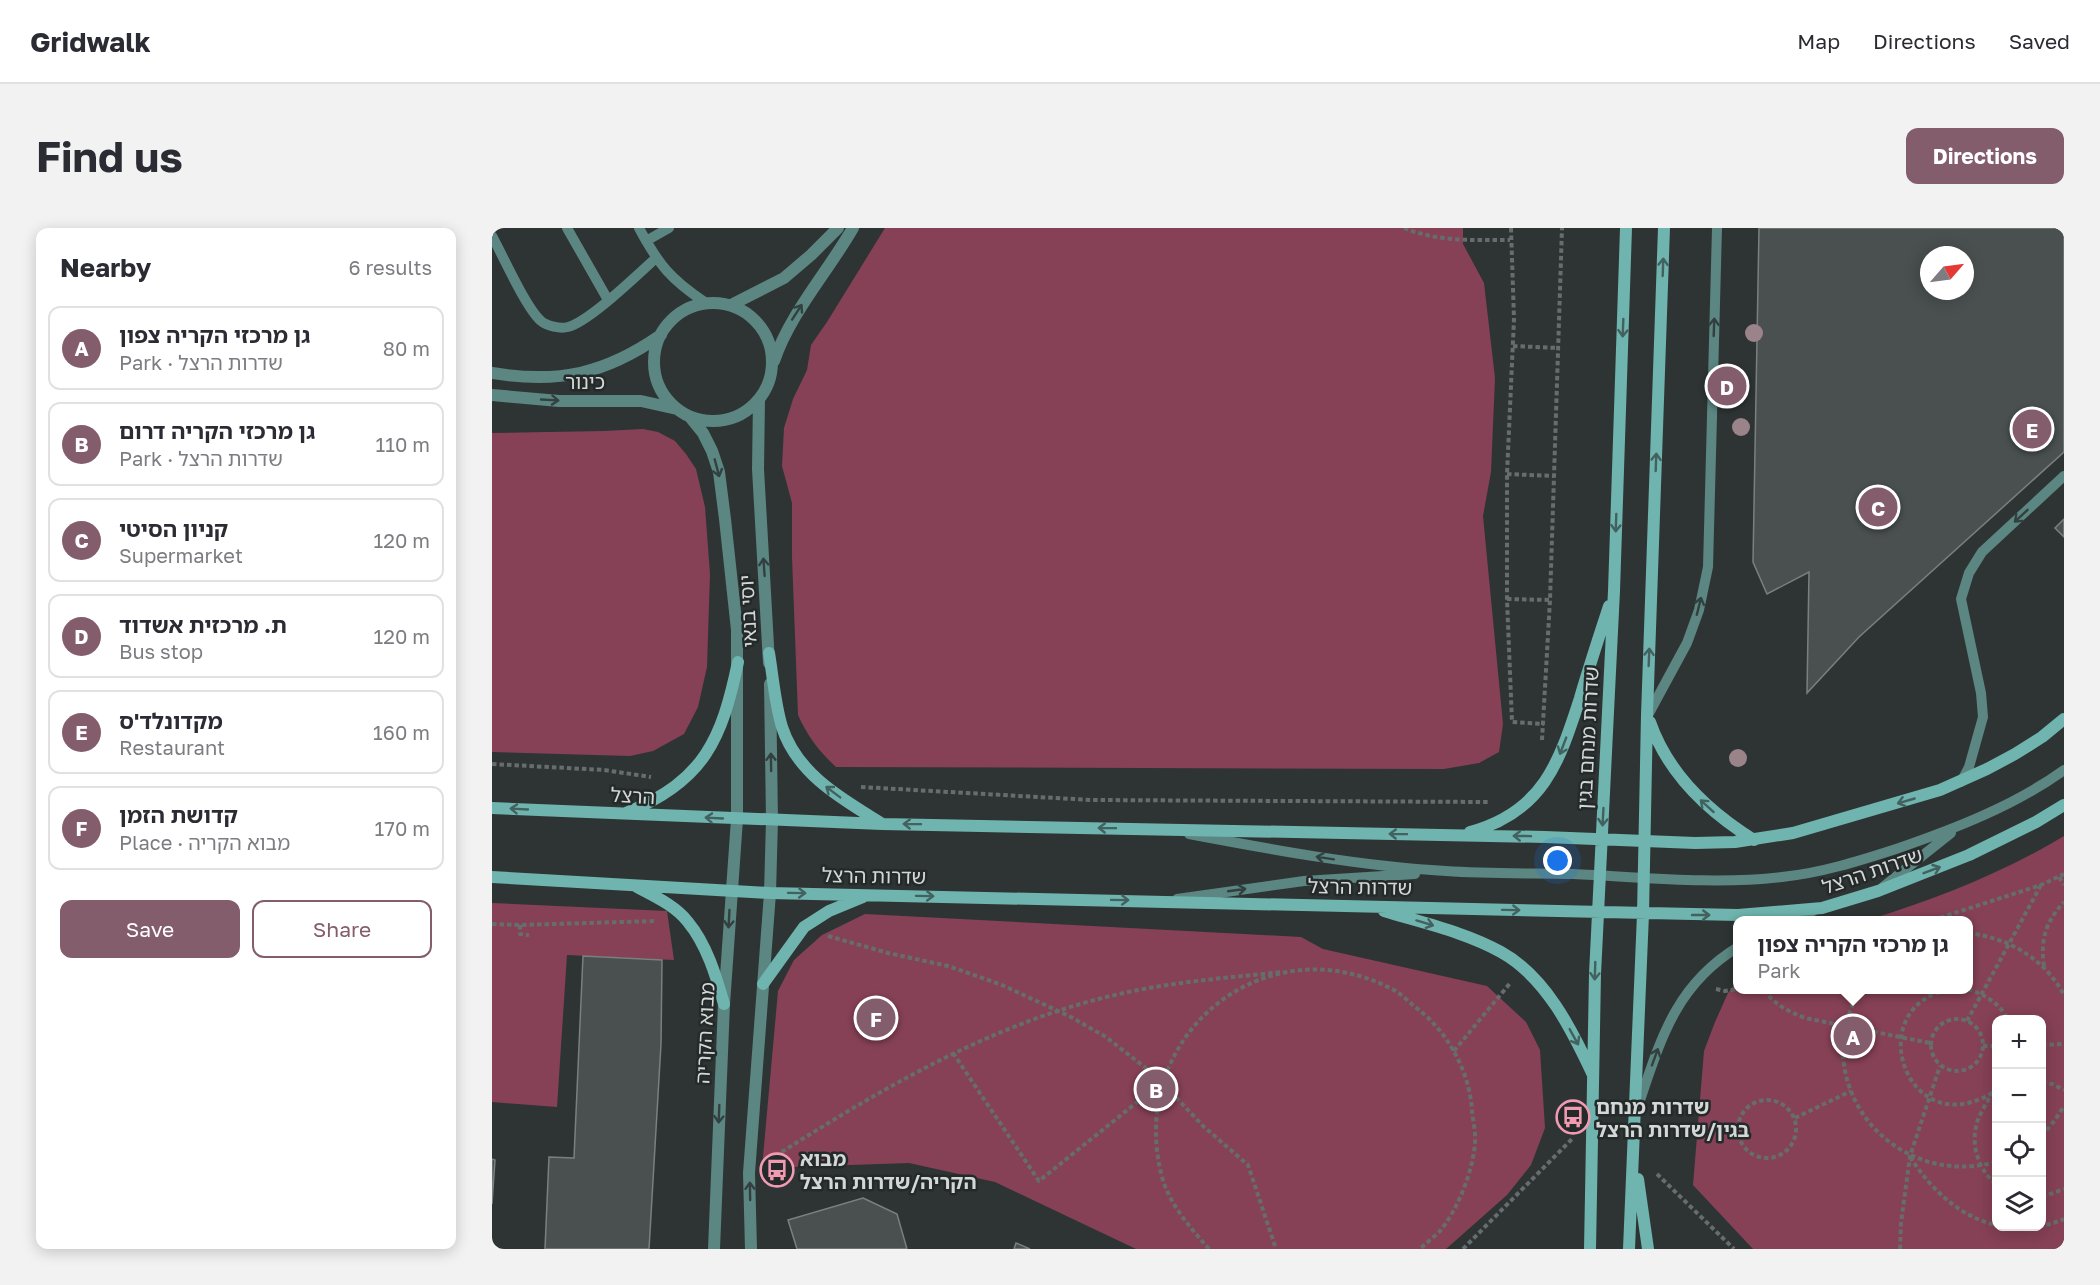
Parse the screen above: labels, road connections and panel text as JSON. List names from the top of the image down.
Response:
{
  "streets": {
    "main road": ["שדרות מנחם בגין", "הרצל", "שדרות הרצל"],
    "street": ["כינור", "יוסי בנאי", "מבוא הקריה"]
  },
  "crossings": [
    ["כינור", "יוסי בנאי"],
    ["יוסי בנאי", "הרצל"],
    ["יוסי בנאי", "מבוא הקריה"],
    ["שדרות מנחם בגין", "שדרות הרצל"],
    ["הרצל", "מבוא הקריה"],
    ["שדרות הרצל", "מבוא הקריה"]
  ],
  "places": {
    "bus stop": ["שדרות מנחם בגין/שדרות הרצל", "מבוא הקריה/שדרות הרצל"]
  },
  "north": "top right",
  "page": {
    "header": "Gridwalk",
    "nav": ["Map", "Directions", "Saved"],
    "buttons": [
      "Directions",
      ["Save", "Share"]
    ],
    "title": "Find us",
    "heading": ["Nearby", "6 results"],
    "list": [
      {
        "mark": "A",
        "name": "גן מרכזי הקריה צפון",
        "note": "Park · שדרות הרצל",
        "value": "80 m"
      },
      {
        "mark": "B",
        "name": "גן מרכזי הקריה דרום",
        "note": "Park · שדרות הרצל",
        "value": "110 m"
      },
      {
        "mark": "C",
        "name": "קניון הסיטי",
        "note": "Supermarket",
        "value": "120 m"
      },
      {
        "mark": "D",
        "name": "ת. מרכזית אשדוד",
        "note": "Bus stop",
        "value": "120 m"
      },
      {
        "mark": "E",
        "name": "מקדונלד'ס",
        "note": "Restaurant",
        "value": "160 m"
      },
      {
        "mark": "F",
        "name": "קדושת הזמן",
        "note": "Place · מבוא הקריה",
        "value": "170 m"
      }
    ],
    "pins": [
      "D",
      "E",
      "C",
      "F",
      "A",
      "B"
    ],
    "popup": ["גן מרכזי הקריה צפון", "Park"],
    "map_buttons": ["+", "−"]
  }
}
